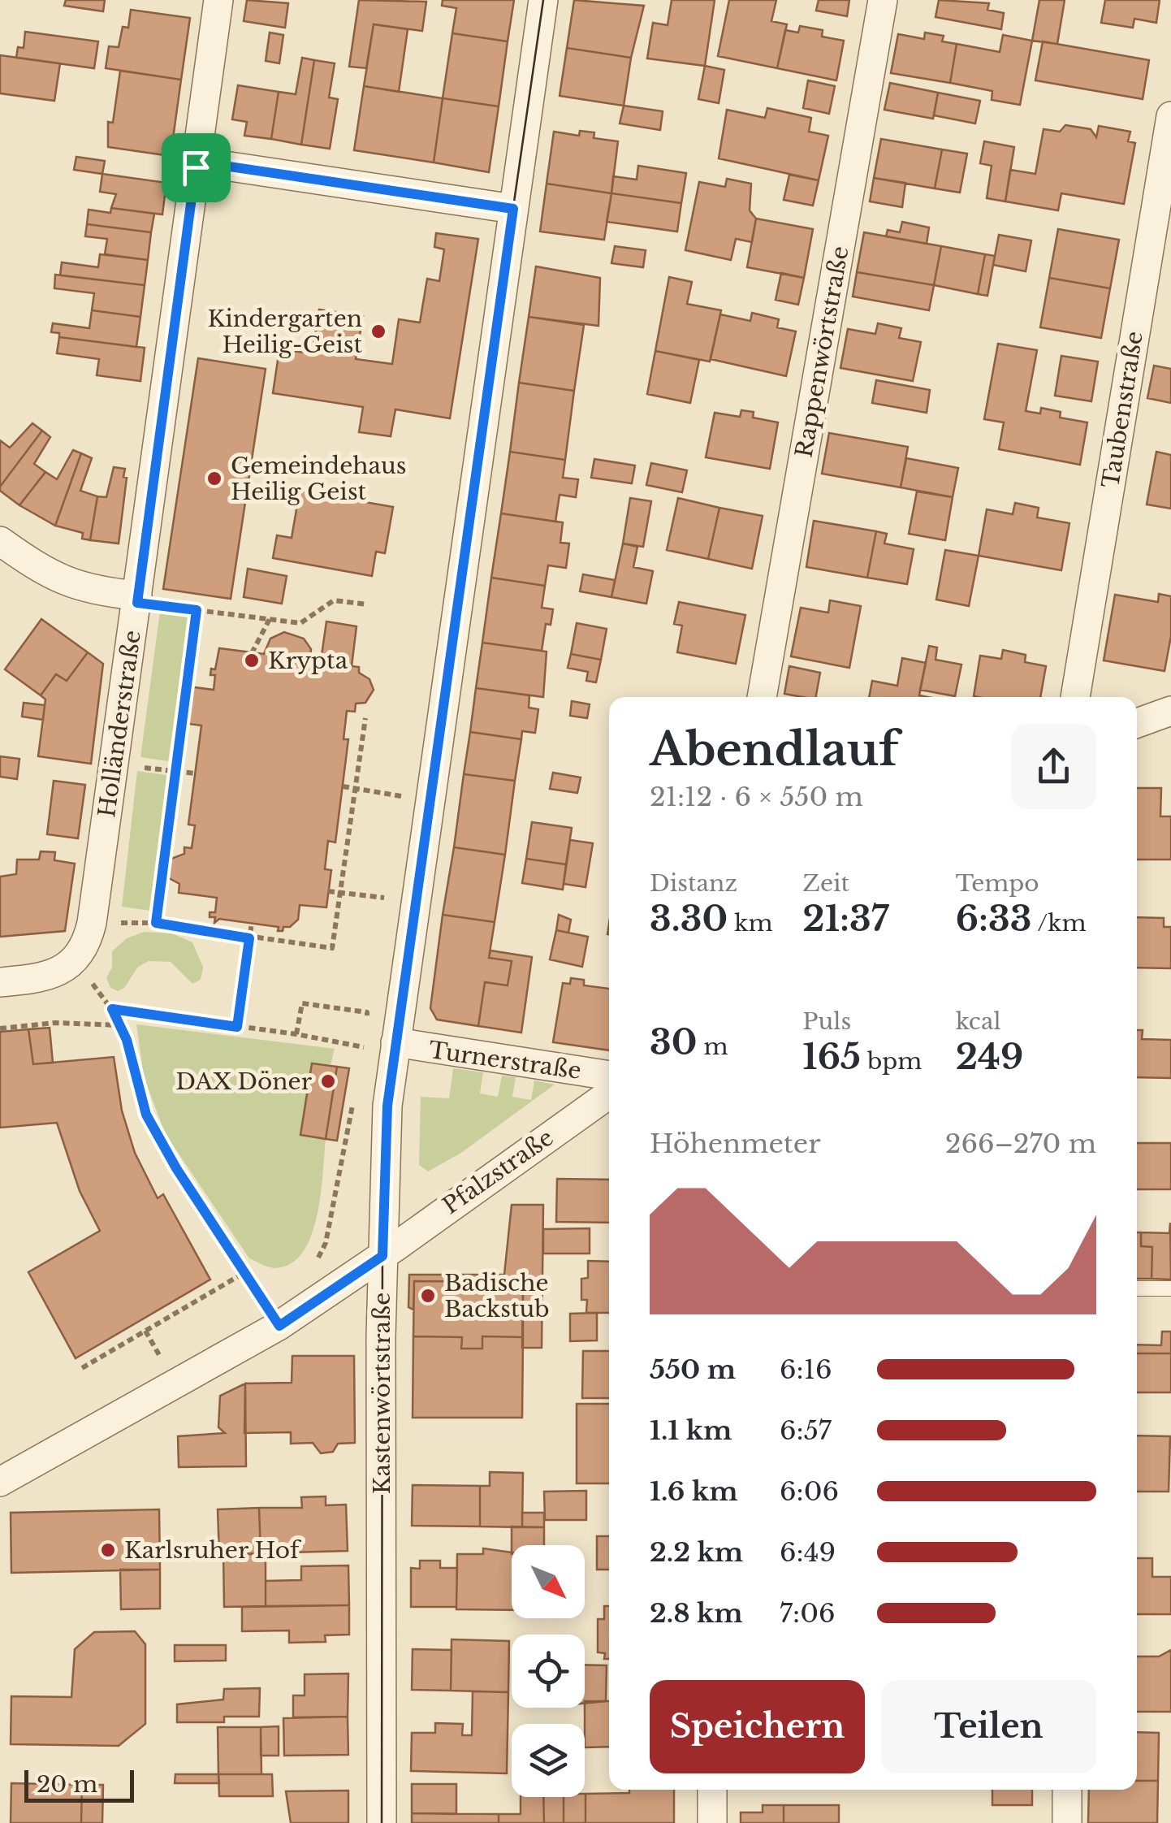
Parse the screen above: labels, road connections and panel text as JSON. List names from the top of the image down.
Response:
{
  "streets": {
    "street": [
      "Rappenwörtstraße",
      "Taubenstraße",
      "Holländerstraße",
      "Turnerstraße",
      "Pfalzstraße",
      "Kastenwörtstraße"
    ]
  },
  "crossings": [
    ["Turnerstraße", "Kastenwörtstraße"],
    ["Pfalzstraße", "Kastenwörtstraße"]
  ],
  "places": [
    "Kindergarten Heilig-Geist",
    "Gemeindehaus Heilig Geist",
    "Krypta",
    "DAX Döner",
    "Badische Backstub",
    "Karlsruher Hof"
  ],
  "scale_bar": "20 m",
  "north": "bottom right",
  "page": {
    "heading": ["Abendlauf", "21:12 · 6 × 550 m"],
    "stats": [
      ["Distanz", "3.30 km"],
      ["Zeit", "21:37"],
      ["Tempo", "6:33 /km"],
      ["30 m"],
      ["Puls", "165 bpm"],
      ["kcal", "249"]
    ],
    "chart": ["Höhenmeter", "266–270 m"],
    "list": [
      {
        "name": "550 m",
        "note": "6:16"
      },
      {
        "name": "1.1 km",
        "note": "6:57"
      },
      {
        "name": "1.6 km",
        "note": "6:06"
      },
      {
        "name": "2.2 km",
        "note": "6:49"
      },
      {
        "name": "2.8 km",
        "note": "7:06"
      }
    ],
    "buttons": ["Speichern", "Teilen"],
    "scale": "20 m"
  }
}
